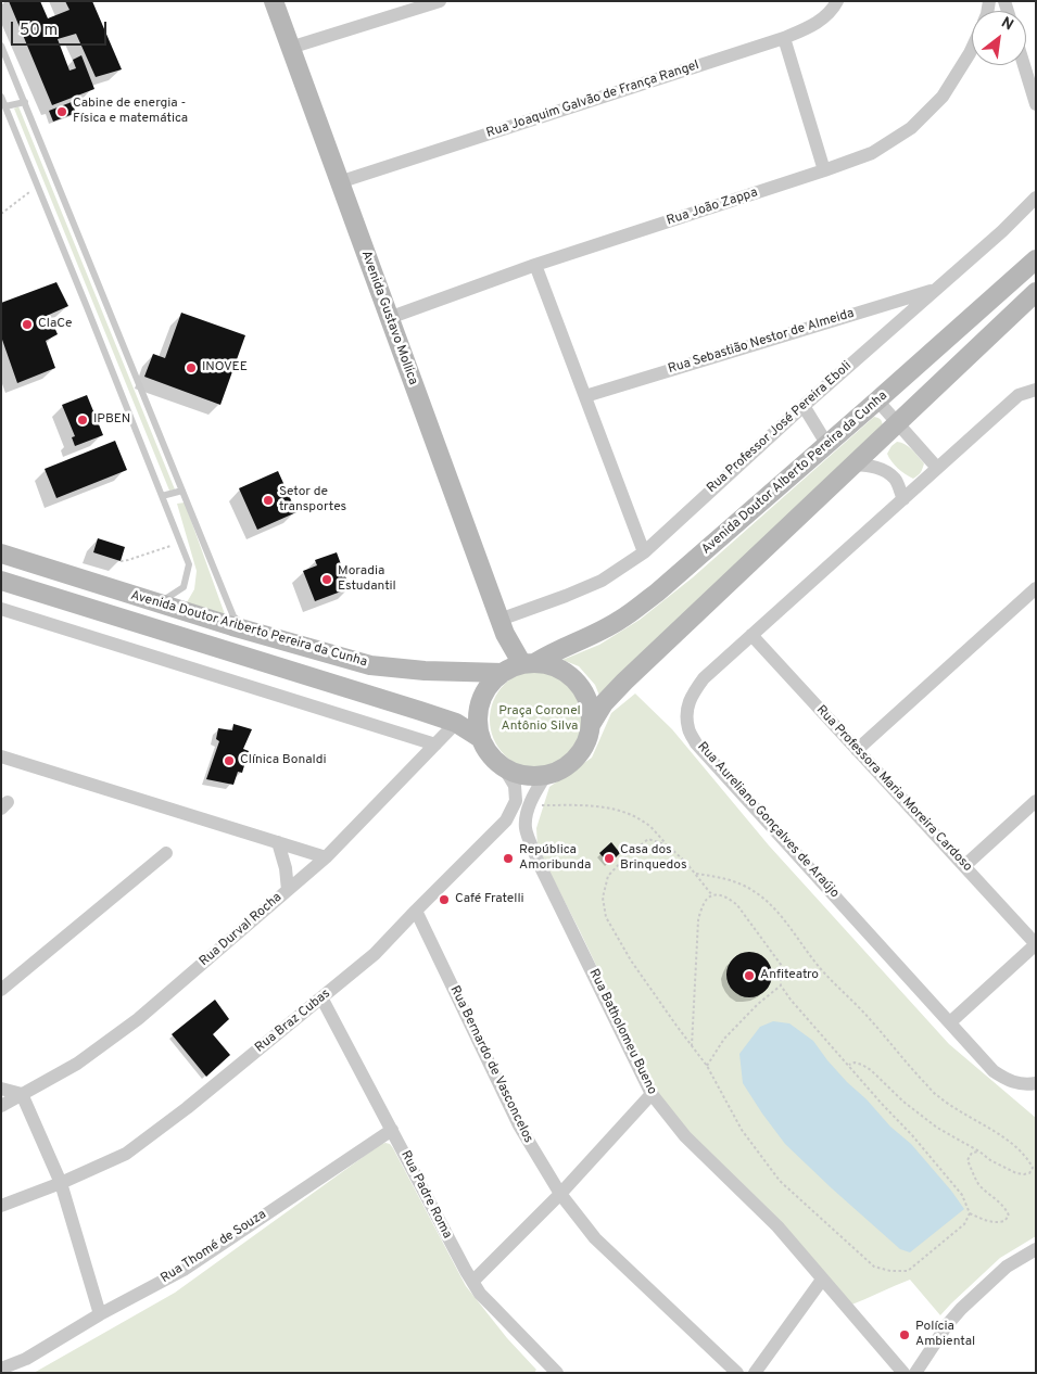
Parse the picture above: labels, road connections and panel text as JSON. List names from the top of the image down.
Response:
{
  "streets": {
    "main road": ["Avenida Gustavo Mollica", "Avenida Doutor Alberto Pereira da Cunha", "Avenida Doutor Ariberto Pereira da Cunha"],
    "street": [
      "Rua Joaquim Galvão de França Rangel",
      "Rua João Zappa",
      "Rua Sebastião Nestor de Almeida",
      "Rua Professor José Pereira Eboli",
      "Rua Professora Maria Moreira Cardoso",
      "Rua Aureliano Gonçalves de Araújo",
      "Rua Durval Rocha",
      "Rua Braz Cubas",
      "Rua Batholomeu Bueno",
      "Rua Bernardo de Vasconcelos",
      "Rua Padre Roma",
      "Rua Thomé de Souza"
    ]
  },
  "crossings": [
    ["Rua Joaquim Galvão de França Rangel", "Avenida Gustavo Mollica"],
    ["Rua João Zappa", "Avenida Gustavo Mollica"],
    ["Avenida Gustavo Mollica", "Rua Professor José Pereira Eboli"],
    ["Avenida Gustavo Mollica", "Avenida Doutor Alberto Pereira da Cunha"],
    ["Avenida Gustavo Mollica", "Avenida Doutor Ariberto Pereira da Cunha"],
    ["Avenida Gustavo Mollica", "Rua Braz Cubas"],
    ["Avenida Gustavo Mollica", "Rua Batholomeu Bueno"],
    ["Rua Sebastião Nestor de Almeida", "Rua Professor José Pereira Eboli"],
    ["Avenida Doutor Alberto Pereira da Cunha", "Avenida Doutor Ariberto Pereira da Cunha"],
    ["Avenida Doutor Alberto Pereira da Cunha", "Rua Braz Cubas"],
    ["Avenida Doutor Alberto Pereira da Cunha", "Rua Batholomeu Bueno"],
    ["Avenida Doutor Ariberto Pereira da Cunha", "Rua Durval Rocha"],
    ["Avenida Doutor Ariberto Pereira da Cunha", "Rua Braz Cubas"],
    ["Avenida Doutor Ariberto Pereira da Cunha", "Rua Batholomeu Bueno"],
    ["Rua Professora Maria Moreira Cardoso", "Rua Aureliano Gonçalves de Araújo"],
    ["Rua Braz Cubas", "Rua Batholomeu Bueno"],
    ["Rua Braz Cubas", "Rua Bernardo de Vasconcelos"],
    ["Rua Braz Cubas", "Rua Padre Roma"],
    ["Rua Padre Roma", "Rua Thomé de Souza"]
  ],
  "parks": ["Praça Coronel Antônio Silva"],
  "places": [
    "Cabine de energia - Física e matemática",
    "ClaCe",
    "INOVEE",
    "IPBEN",
    "Setor de transportes",
    "Moradia Estudantil",
    "Clínica Bonaldi",
    "República Amoribunda",
    "Casa dos Brinquedos",
    "Café Fratelli",
    "Anfiteatro",
    "Polícia Ambiental"
  ],
  "scale_bar": "50 m",
  "north": "top right"
}
